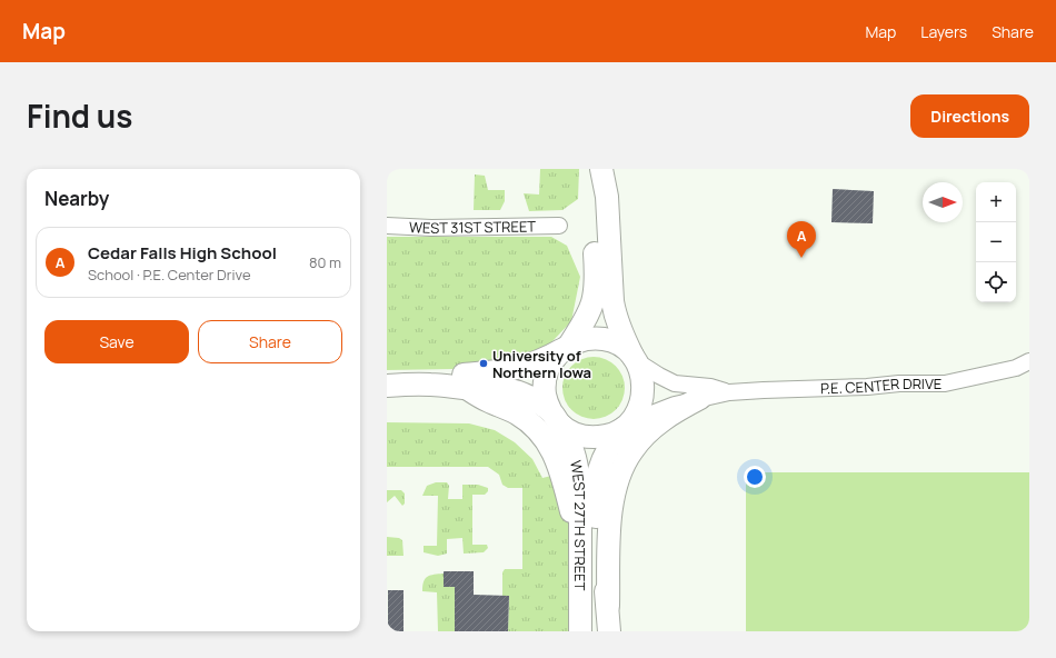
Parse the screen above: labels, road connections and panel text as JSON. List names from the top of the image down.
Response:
{
  "streets": {
    "main road": ["WEST 27TH STREET"],
    "street": ["WEST 31ST STREET", "P.E. CENTER DRIVE"]
  },
  "crossings": [
    ["P.E. CENTER DRIVE", "WEST 27TH STREET"]
  ],
  "places": ["University of Northern Iowa"],
  "north": "right",
  "page": {
    "header": "Map",
    "nav": ["Map", "Layers", "Share"],
    "title": "Find us",
    "buttons": [
      "Directions",
      ["Save", "Share"]
    ],
    "heading": "Nearby",
    "map_buttons": ["+", "−"],
    "pins": "A",
    "list": [
      {
        "mark": "A",
        "name": "Cedar Falls High School",
        "note": "School · P.E. Center Drive",
        "value": "80 m"
      }
    ]
  }
}
